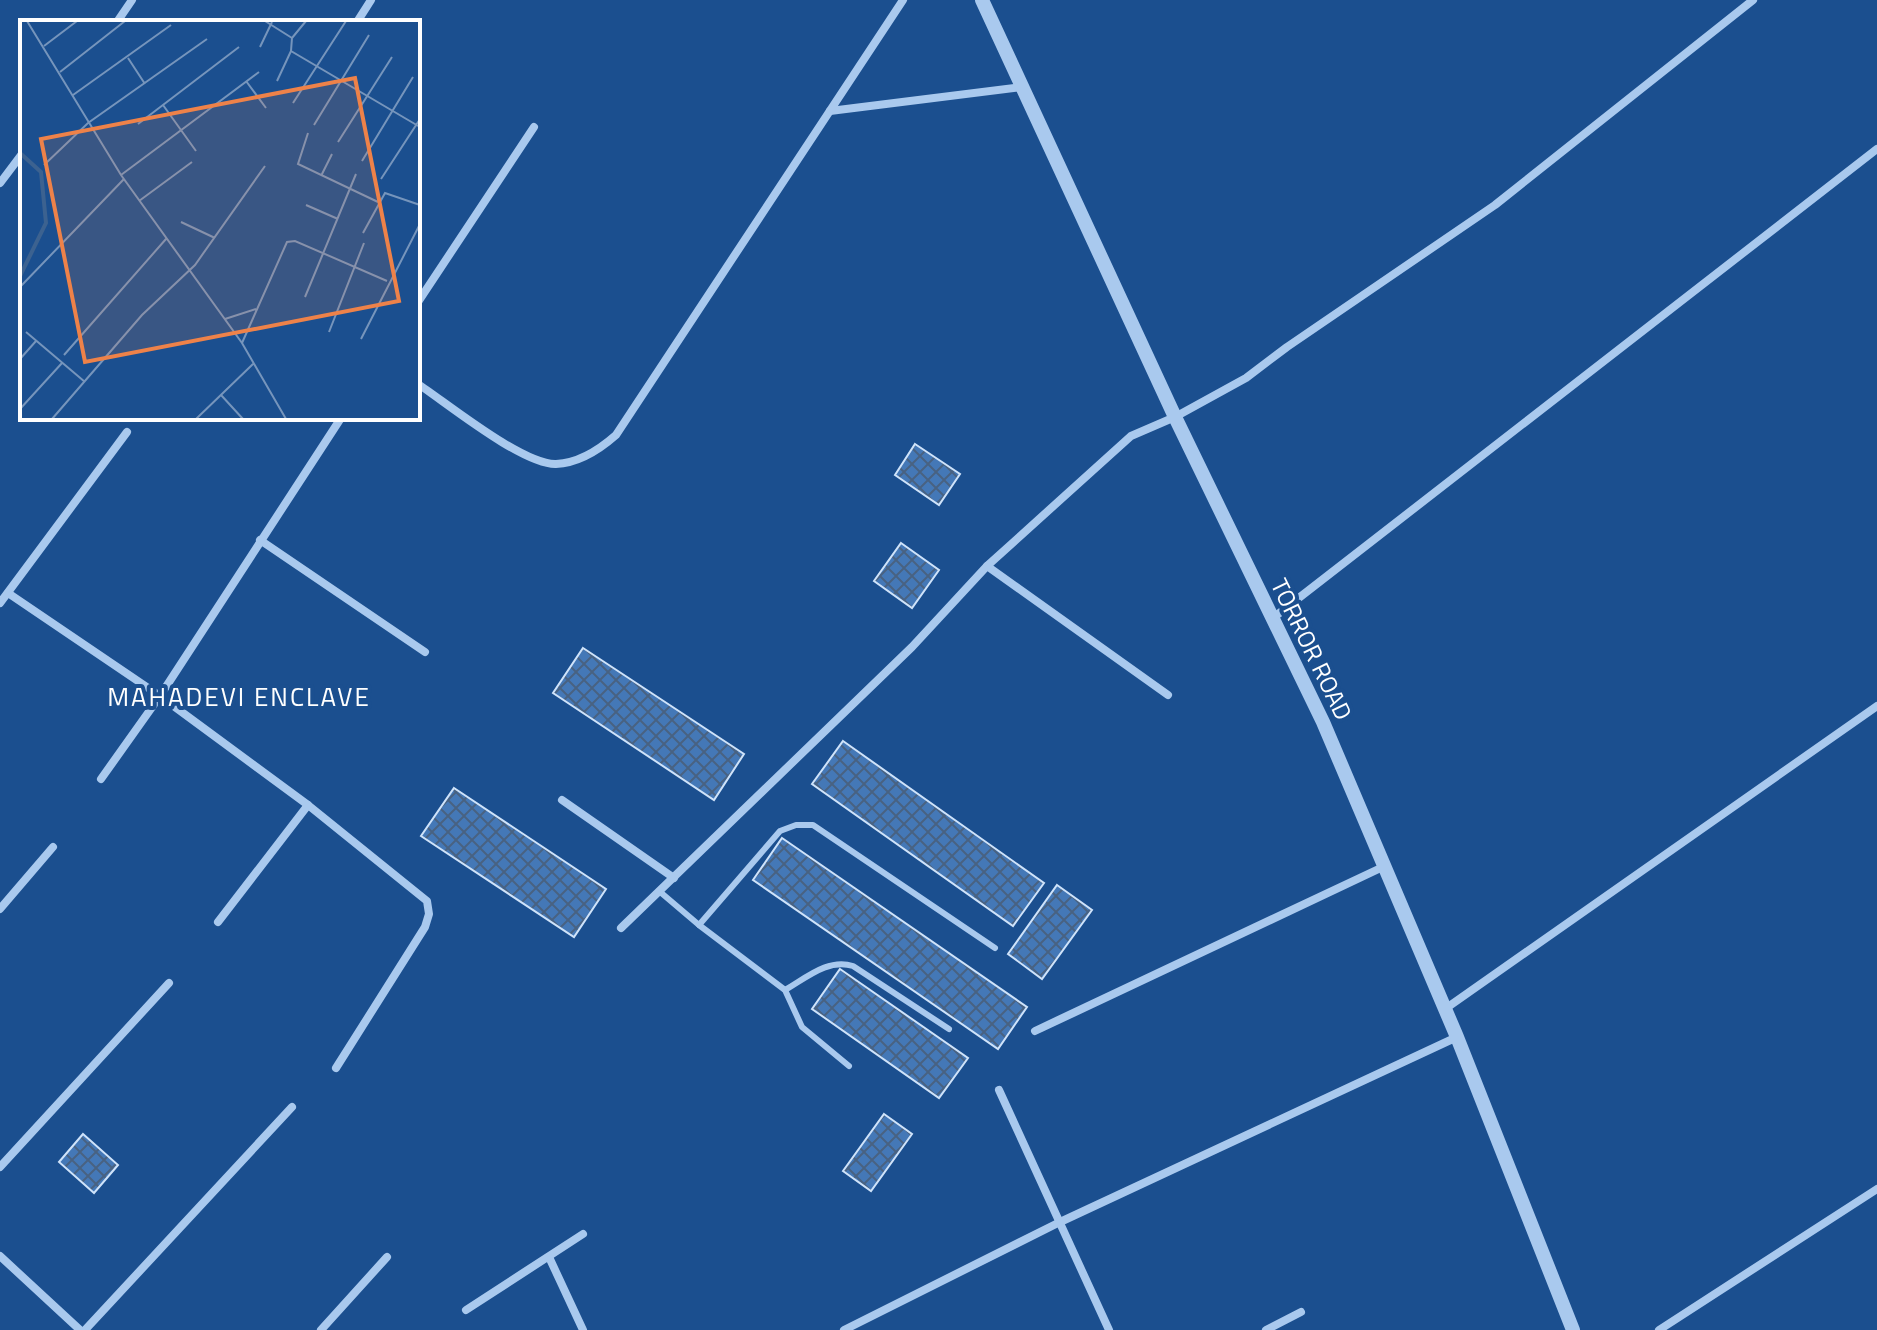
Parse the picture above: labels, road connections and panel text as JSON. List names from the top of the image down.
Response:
{
  "streets": {
    "street": ["TORROR ROAD"]
  },
  "districts": ["MAHADEVI ENCLAVE"]
}
